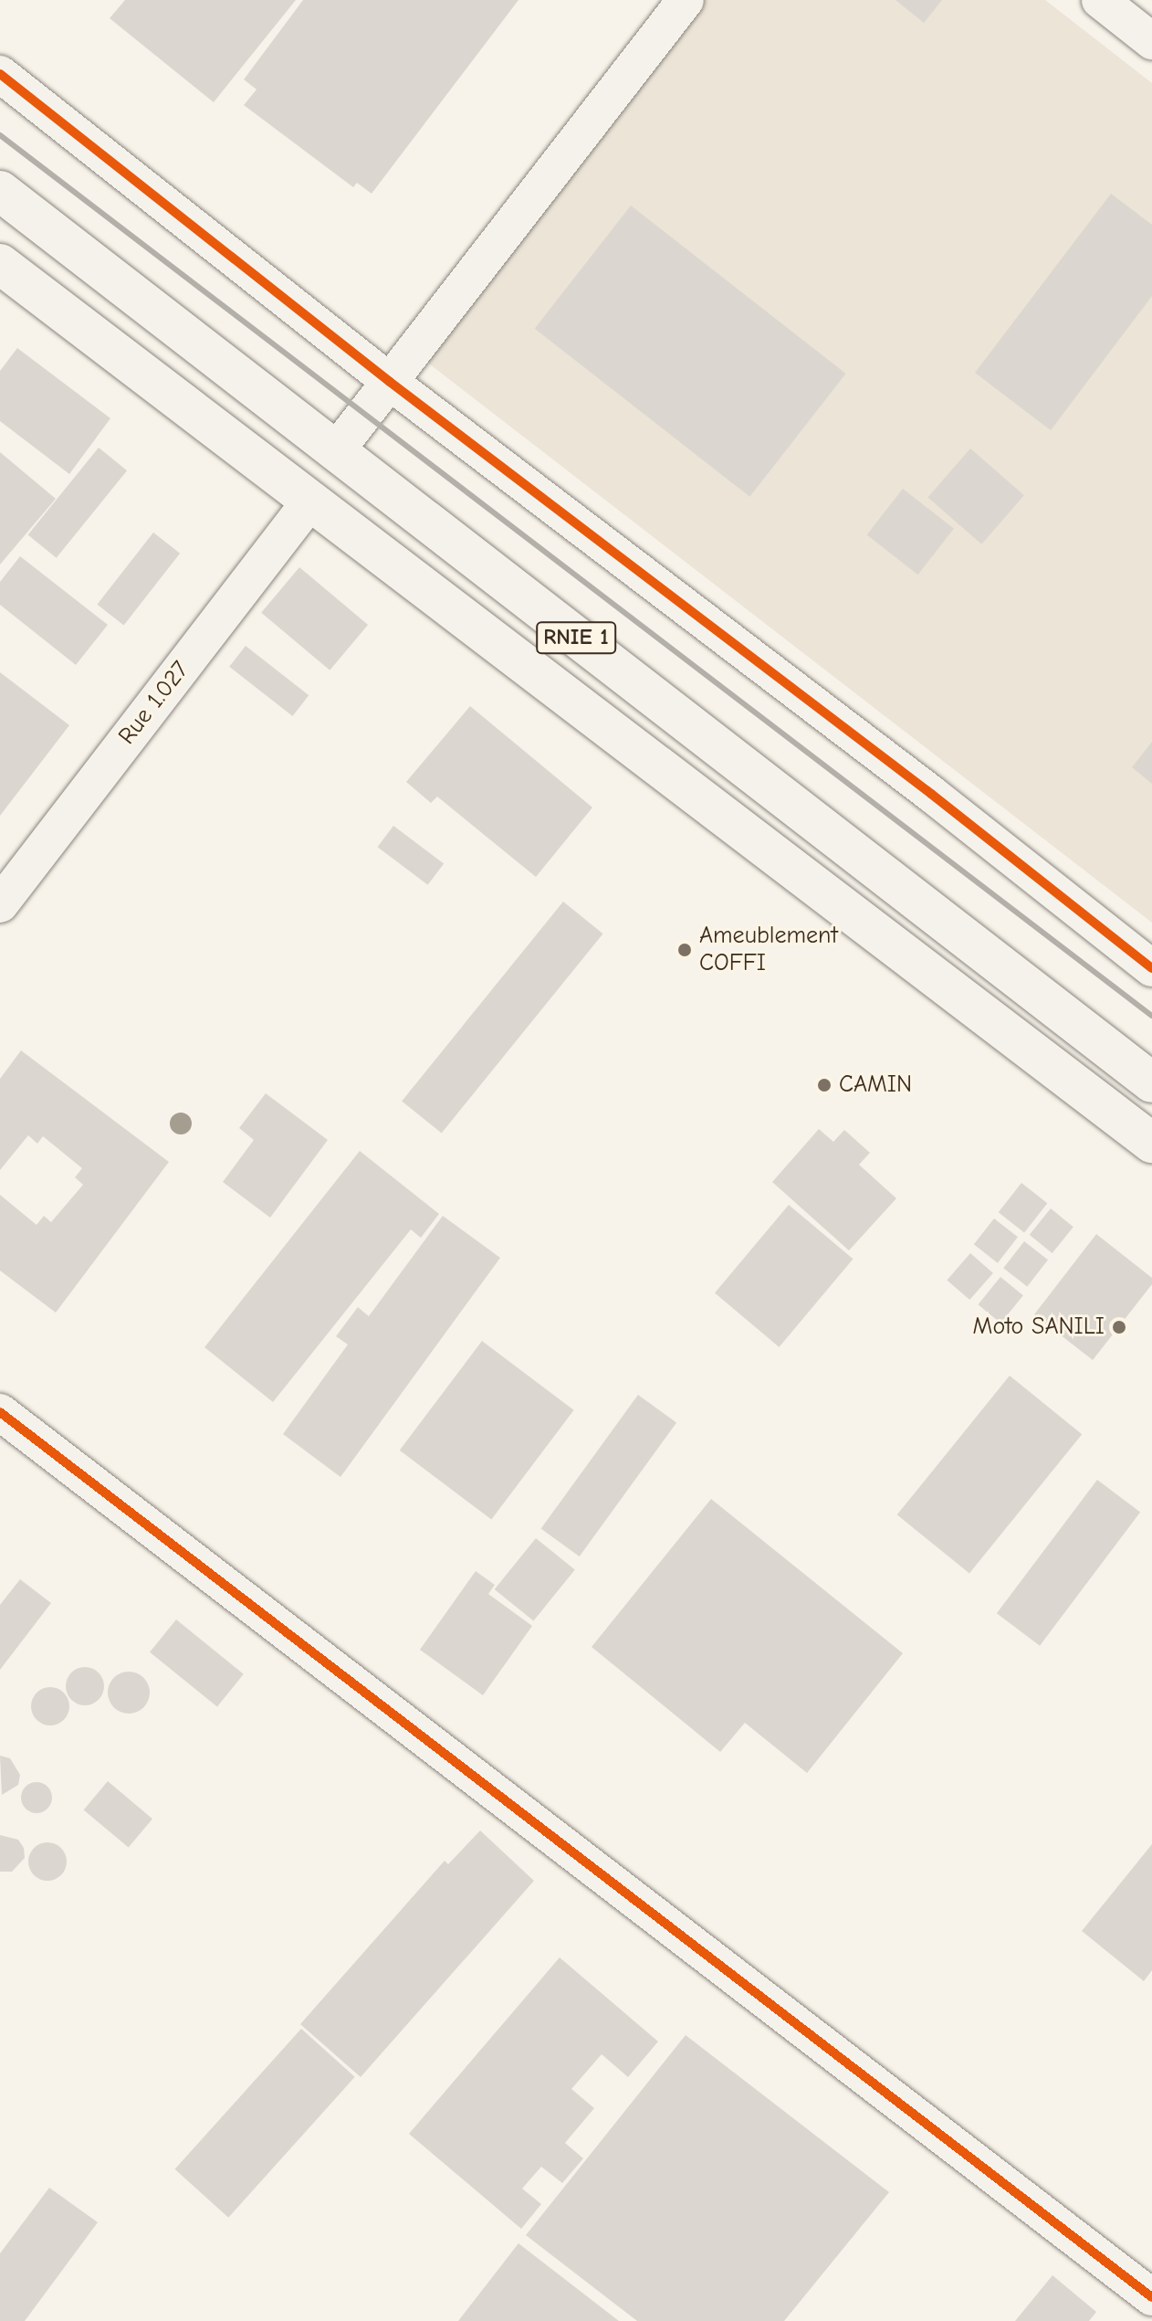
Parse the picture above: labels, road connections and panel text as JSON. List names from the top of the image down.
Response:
{
  "streets": {
    "highway": ["RNIE 1"],
    "street": ["Rue 1.027"]
  },
  "crossings": [
    ["RNIE 1", "Rue 1.027"]
  ],
  "places": ["Ameublement COFFI", "CAMIN", "Moto SANILI"]
}
